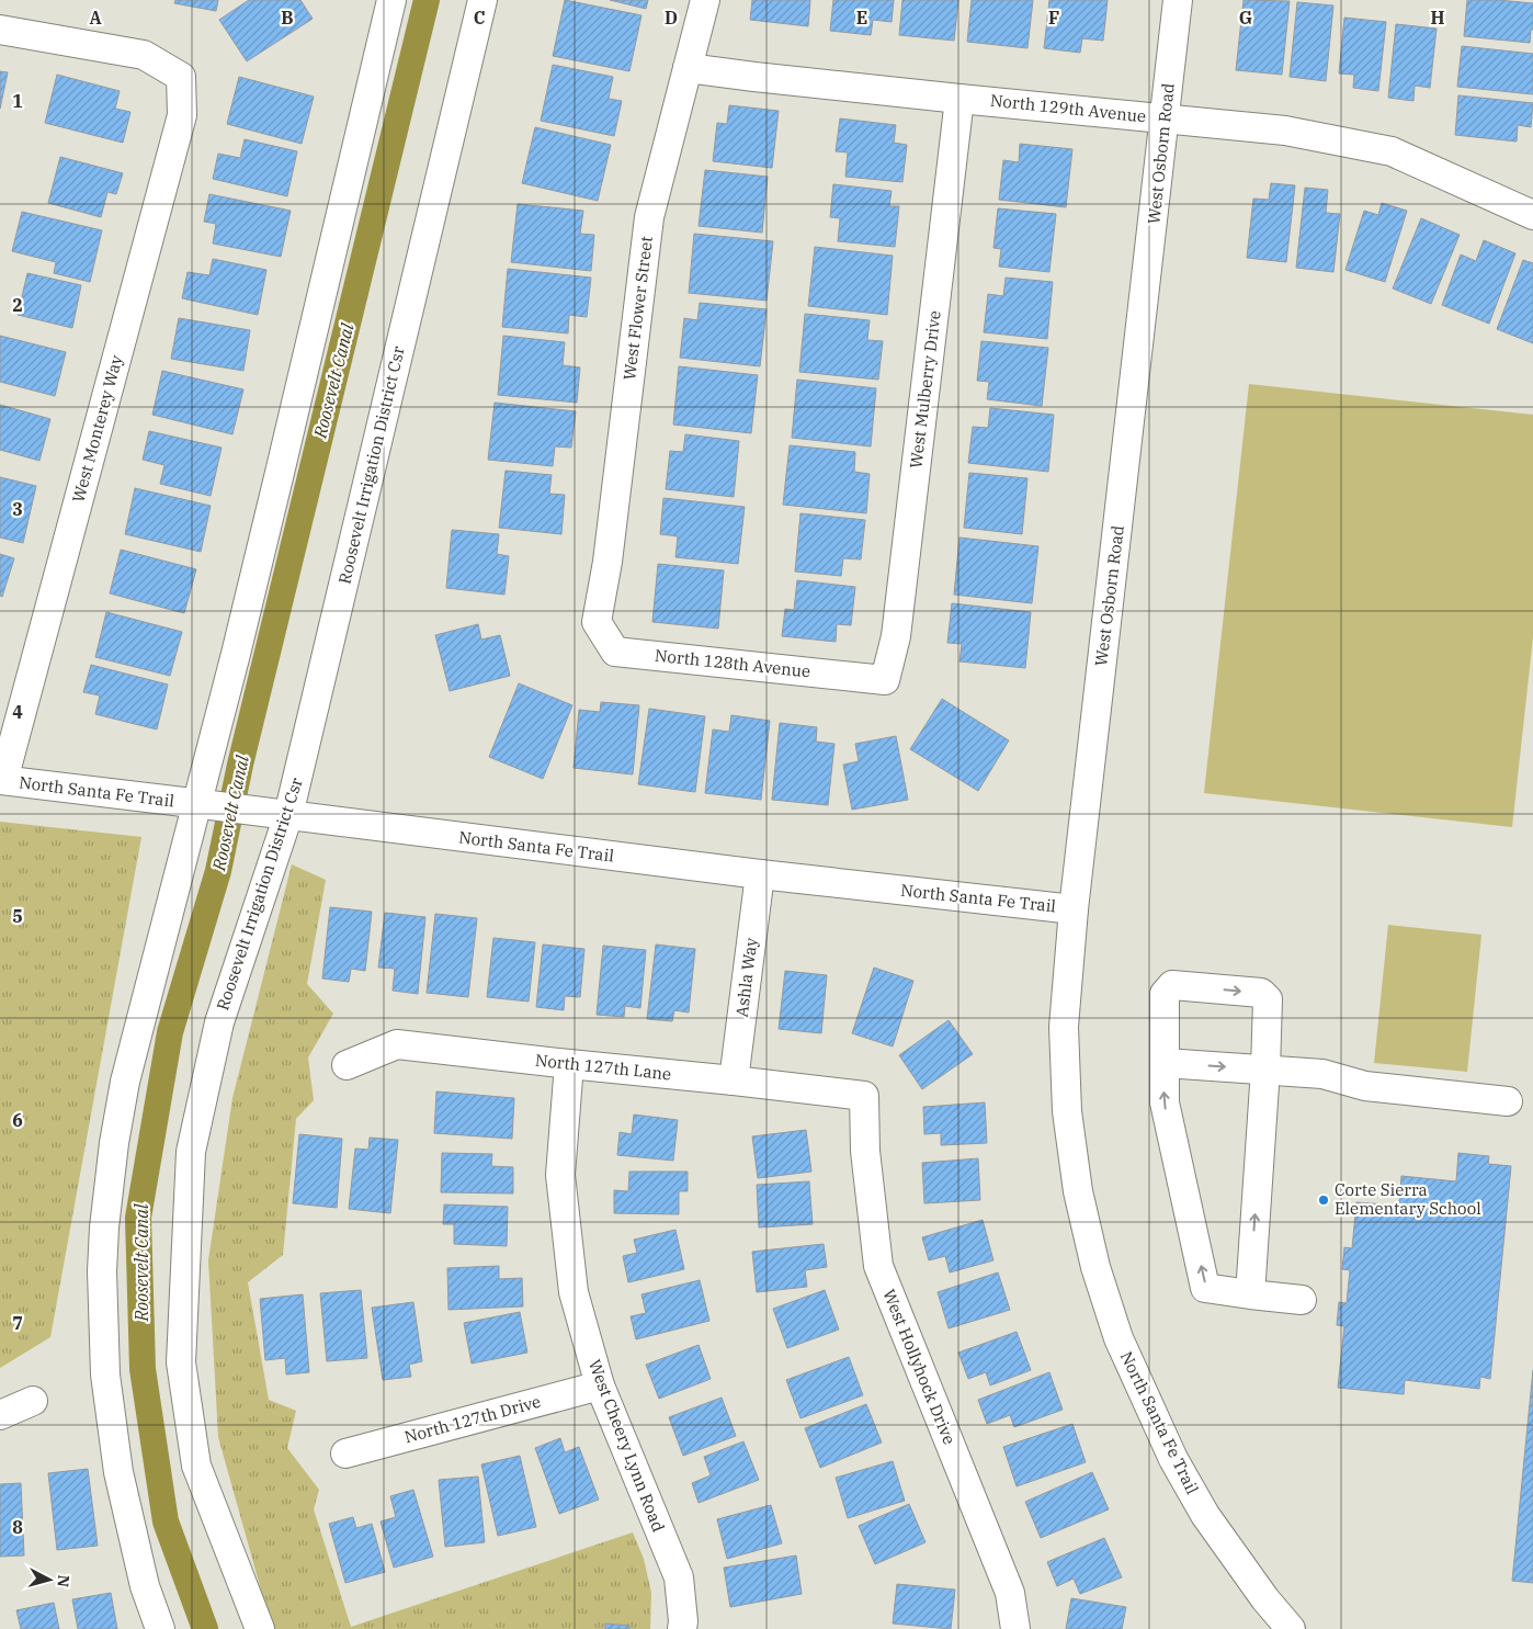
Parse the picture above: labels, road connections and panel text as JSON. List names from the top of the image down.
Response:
{
  "streets": {
    "street": [
      "North 129th Avenue",
      "West Osborn Road",
      "West Flower Street",
      "West Mulberry Drive",
      "West Monterey Way",
      "Roosevelt Irrigation District Csr",
      "North 128th Avenue",
      "North Santa Fe Trail",
      "Ashla Way",
      "North 127th Lane",
      "West Hollyhock Drive",
      "North 127th Drive",
      "West Cheery Lynn Road"
    ]
  },
  "crossings": [
    ["North 129th Avenue", "West Osborn Road"],
    ["North 129th Avenue", "West Flower Street"],
    ["North 129th Avenue", "West Mulberry Drive"],
    ["West Osborn Road", "North Santa Fe Trail"],
    ["West Flower Street", "North 128th Avenue"],
    ["West Mulberry Drive", "North 128th Avenue"],
    ["West Monterey Way", "North Santa Fe Trail"],
    ["Roosevelt Irrigation District Csr", "North Santa Fe Trail"],
    ["North Santa Fe Trail", "Ashla Way"],
    ["Ashla Way", "North 127th Lane"],
    ["North 127th Lane", "West Hollyhock Drive"],
    ["North 127th Lane", "West Cheery Lynn Road"],
    ["North 127th Drive", "West Cheery Lynn Road"]
  ],
  "water": ["Roosevelt Canal"],
  "places": ["Corte Sierra Elementary School"],
  "north": "right",
  "grid": {
    "columns": [
      "A",
      "B",
      "C",
      "D",
      "E",
      "F",
      "G",
      "H"
    ],
    "rows": [
      "1",
      "2",
      "3",
      "4",
      "5",
      "6",
      "7",
      "8"
    ]
  }
}
